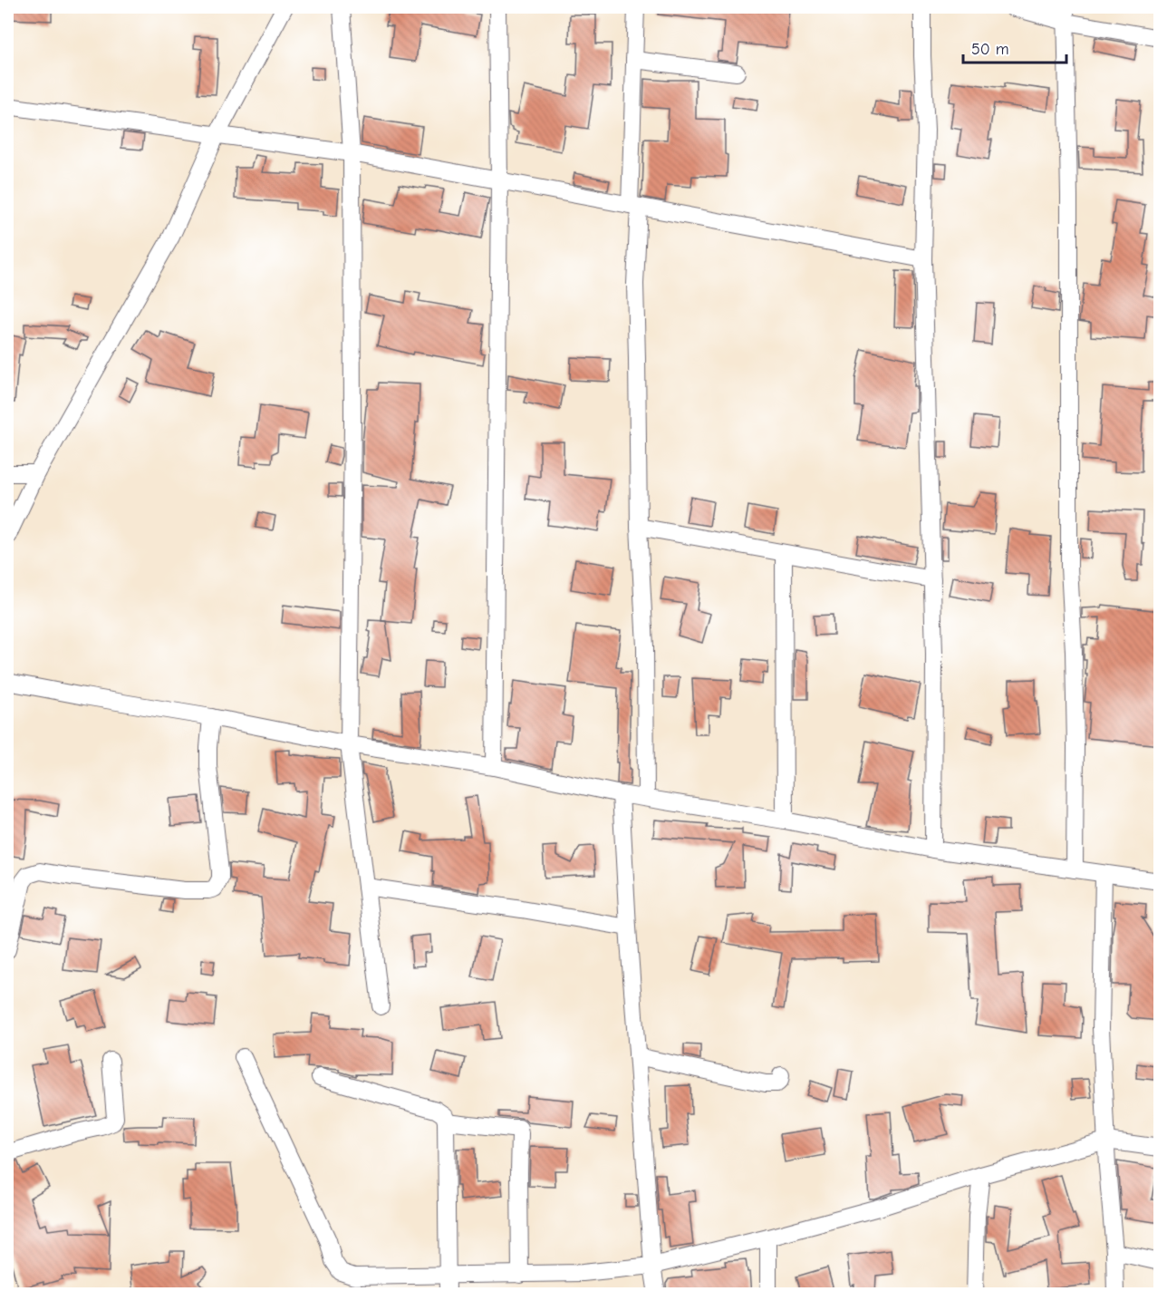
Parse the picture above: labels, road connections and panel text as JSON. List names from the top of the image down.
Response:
{
  "scale_bar": "50 m"
}
